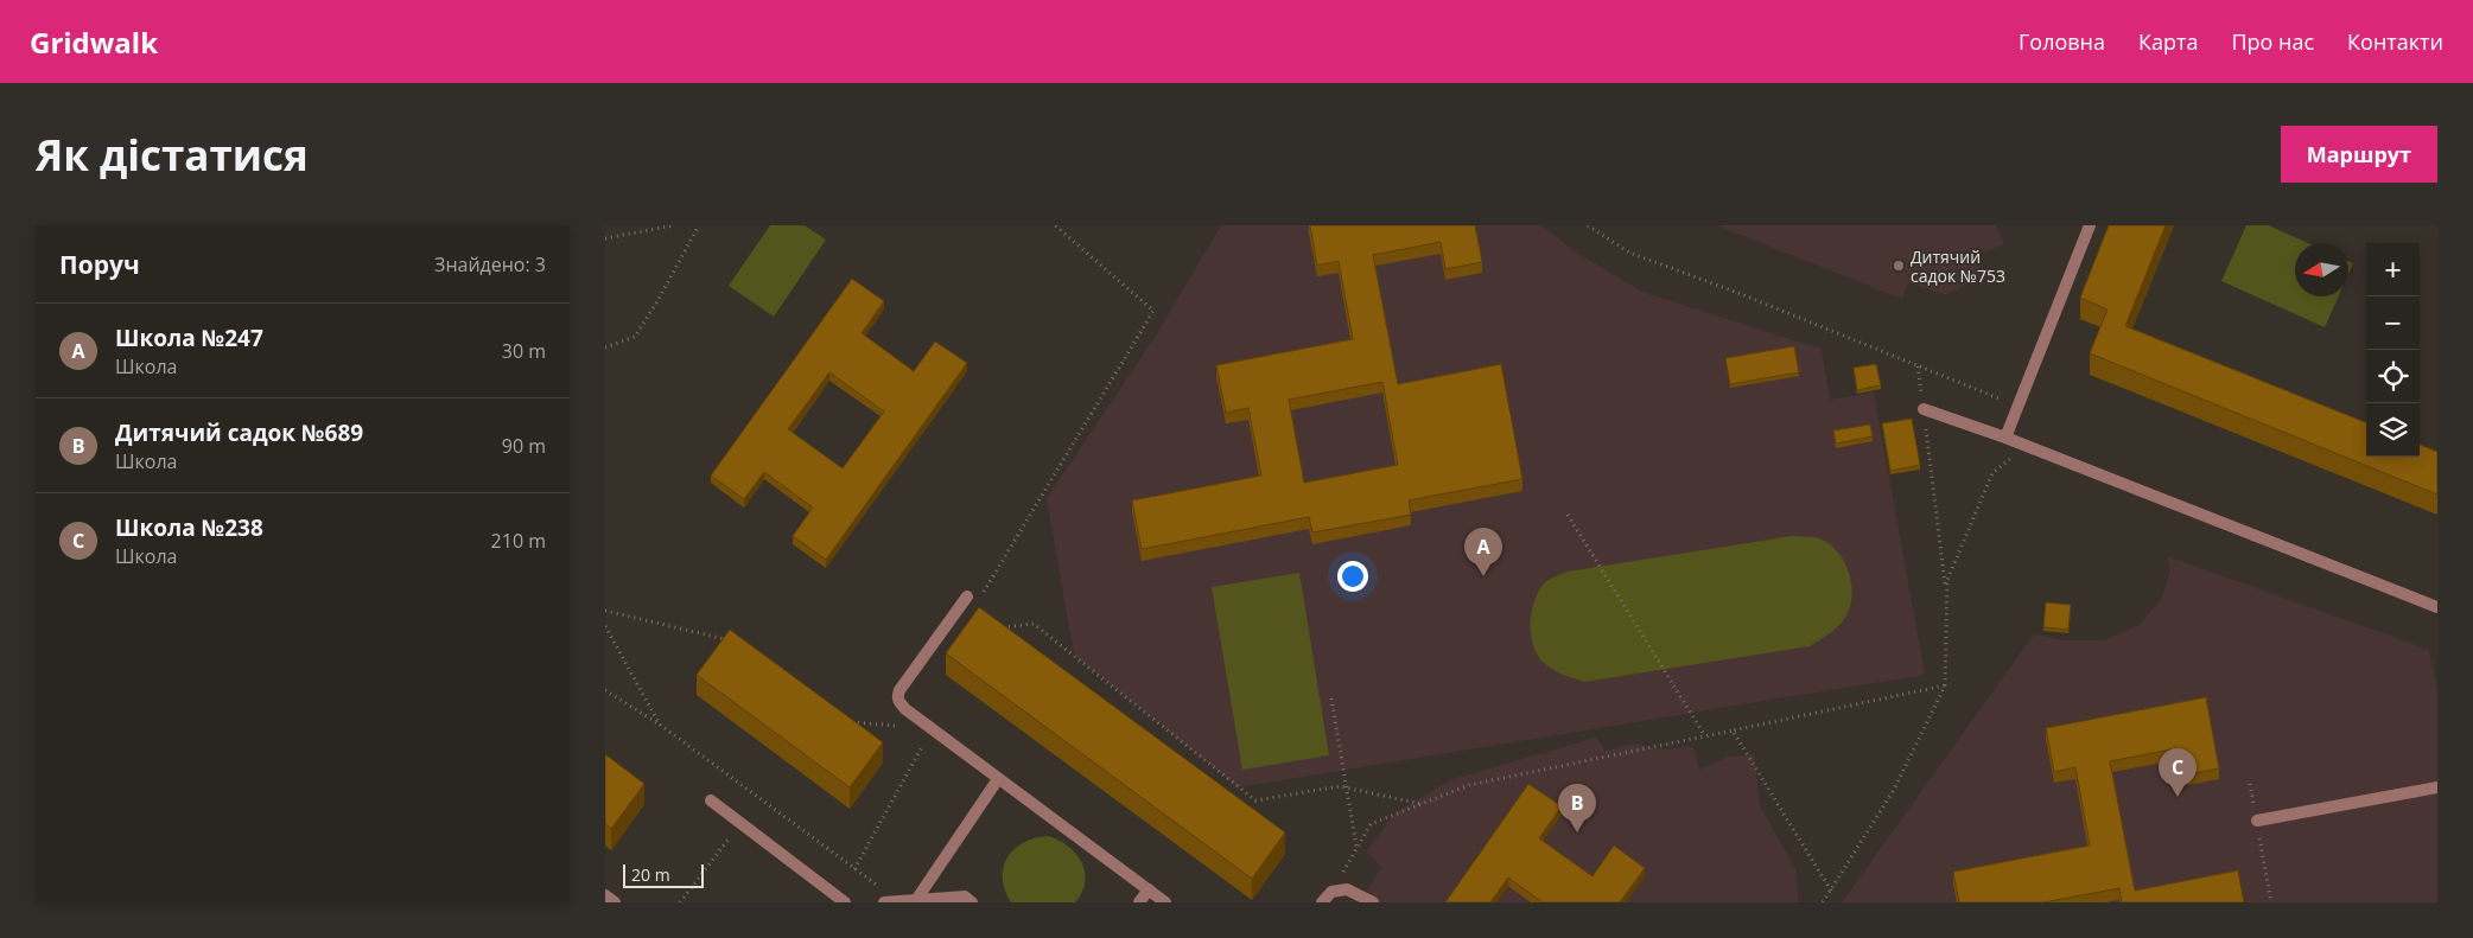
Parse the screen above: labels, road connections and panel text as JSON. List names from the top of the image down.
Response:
{
  "places": ["Дитячий садок №753"],
  "scale_bar": "20 m",
  "north": "left",
  "page": {
    "header": "Gridwalk",
    "nav": [
      "Головна",
      "Карта",
      "Про нас",
      "Контакти"
    ],
    "buttons": "Маршрут",
    "title": "Як дістатися",
    "heading": ["Поруч", "Знайдено: 3"],
    "map_buttons": ["+", "−"],
    "list": [
      {
        "mark": "A",
        "name": "Школа №247",
        "note": "Школа",
        "value": "30 m"
      },
      {
        "mark": "B",
        "name": "Дитячий садок №689",
        "note": "Школа",
        "value": "90 m"
      },
      {
        "mark": "C",
        "name": "Школа №238",
        "note": "Школа",
        "value": "210 m"
      }
    ],
    "pins": ["A", "C", "B"],
    "scale": "20 m"
  }
}
